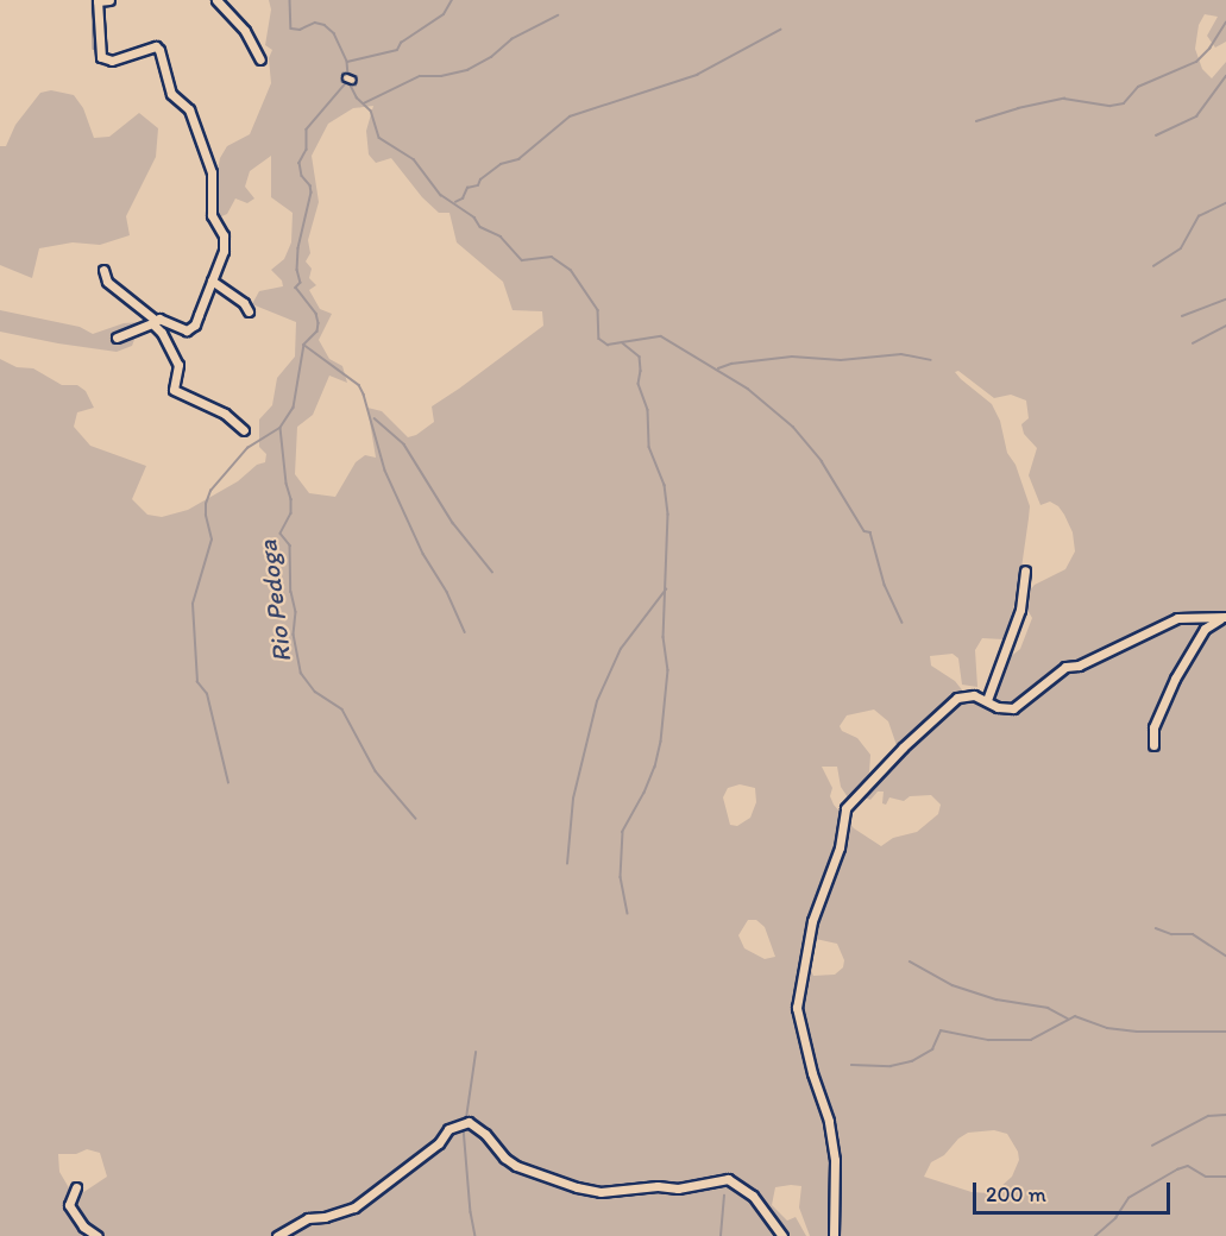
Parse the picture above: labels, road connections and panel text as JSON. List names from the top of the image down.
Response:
{
  "water": ["Rio Pedoga"],
  "scale_bar": "200 m"
}
